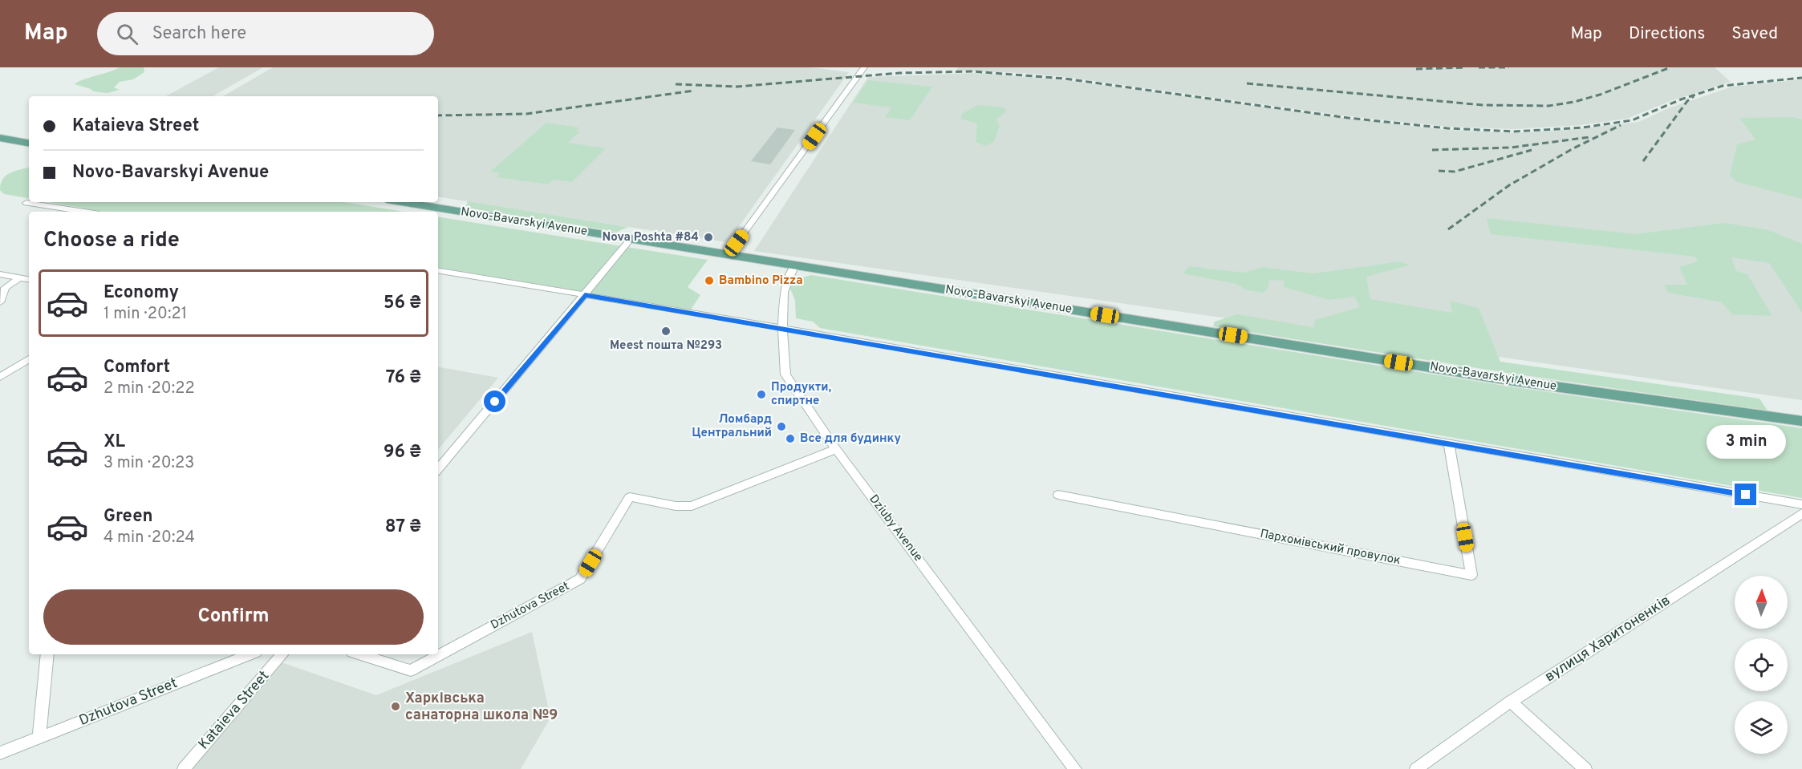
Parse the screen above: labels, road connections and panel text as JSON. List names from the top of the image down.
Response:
{
  "streets": {
    "main road": ["Novo-Bavarskyi Avenue"],
    "street": [
      "Dziuby Avenue",
      "Пархомівський провулок",
      "Dzhutova Street",
      "вулиця Харитоненків",
      "Kataieva Street"
    ]
  },
  "crossings": [
    ["Novo-Bavarskyi Avenue", "Dziuby Avenue"],
    ["Dziuby Avenue", "Dzhutova Street"]
  ],
  "places": [
    "Nova Poshta #84",
    "Bambino Pizza",
    "Meest пошта №293",
    "Продукти, спиртне",
    "Ломбард Центральний",
    "Все для будинку",
    "Харківська санаторна школа №9"
  ],
  "north": "top",
  "page": {
    "header": "Map",
    "search": "Search here",
    "nav": ["Map", "Directions", "Saved"],
    "banner": ["Kataieva Street", "Novo-Bavarskyi Avenue"],
    "heading": "Choose a ride",
    "list": [
      {
        "name": "Economy",
        "note": "1 min · 20:21",
        "value": "56 ₴"
      },
      {
        "name": "Comfort",
        "note": "2 min · 20:22",
        "value": "76 ₴"
      },
      {
        "name": "XL",
        "note": "3 min · 20:23",
        "value": "96 ₴"
      },
      {
        "name": "Green",
        "note": "4 min · 20:24",
        "value": "87 ₴"
      }
    ],
    "bubble": "3 min",
    "buttons": "Confirm"
  }
}
